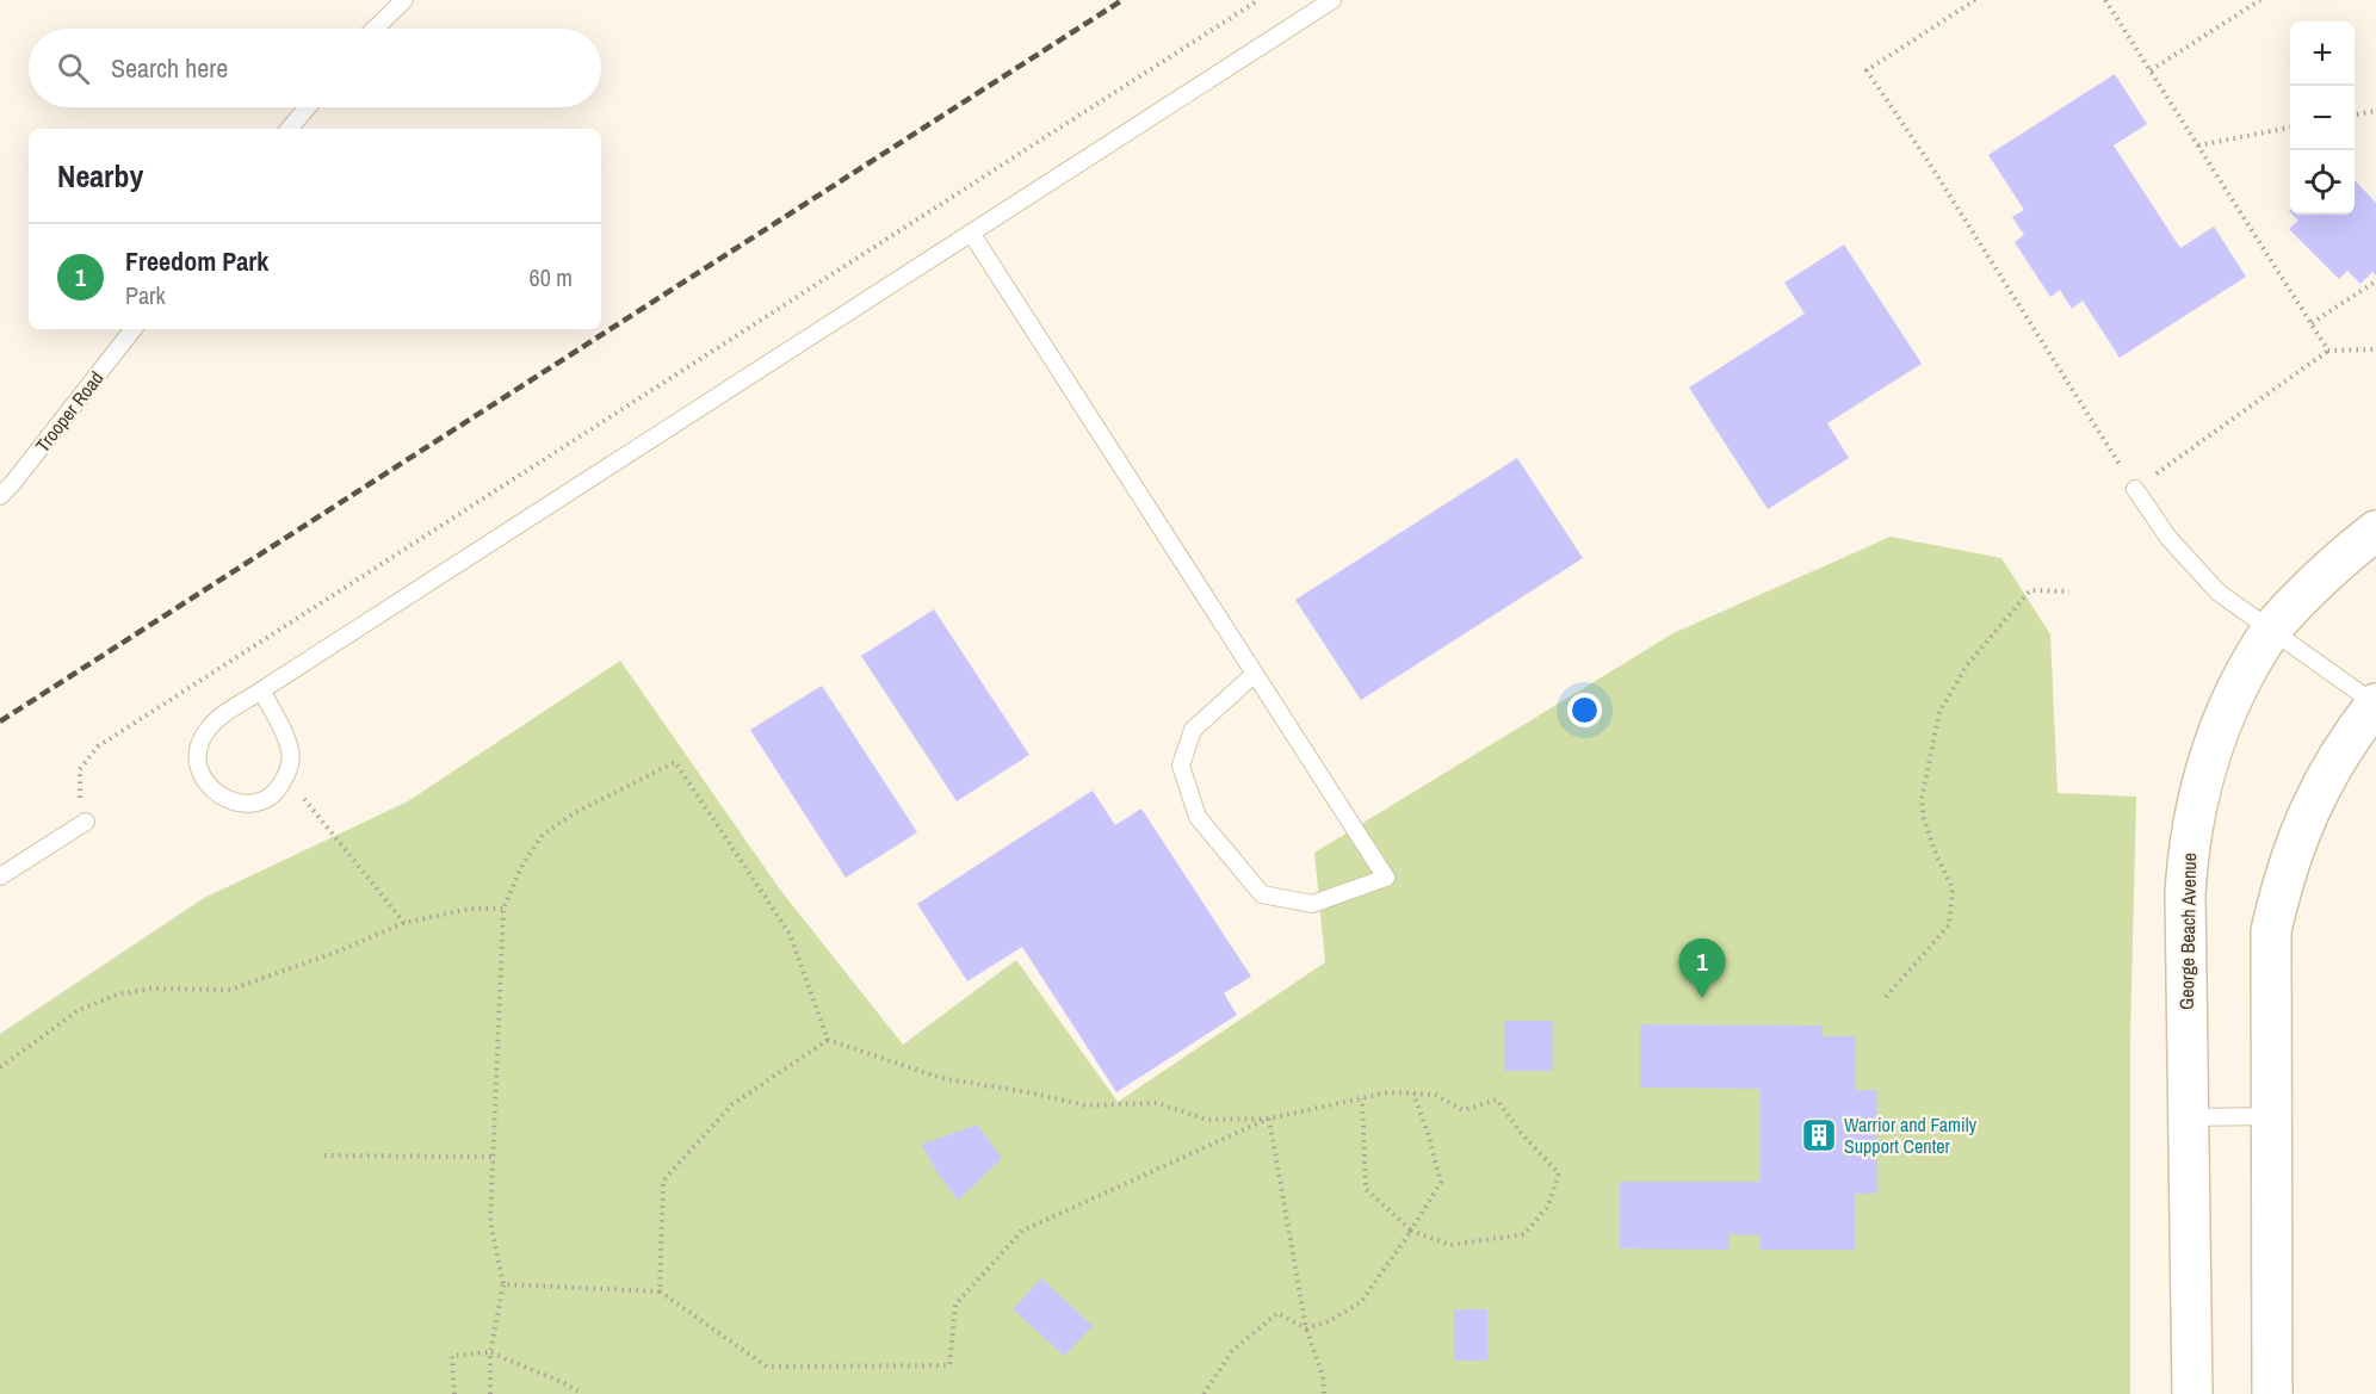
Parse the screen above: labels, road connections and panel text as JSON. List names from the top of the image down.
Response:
{
  "streets": {
    "street": ["George Beach Avenue"],
    "lane": ["Trooper Road"]
  },
  "places": {
    "building": ["Warrior and Family Support Center"]
  },
  "page": {
    "map_buttons": ["+", "−"],
    "search": "Search here",
    "heading": "Nearby",
    "list": [
      {
        "mark": "1",
        "name": "Freedom Park",
        "note": "Park",
        "value": "60 m"
      }
    ],
    "pins": "1"
  }
}
